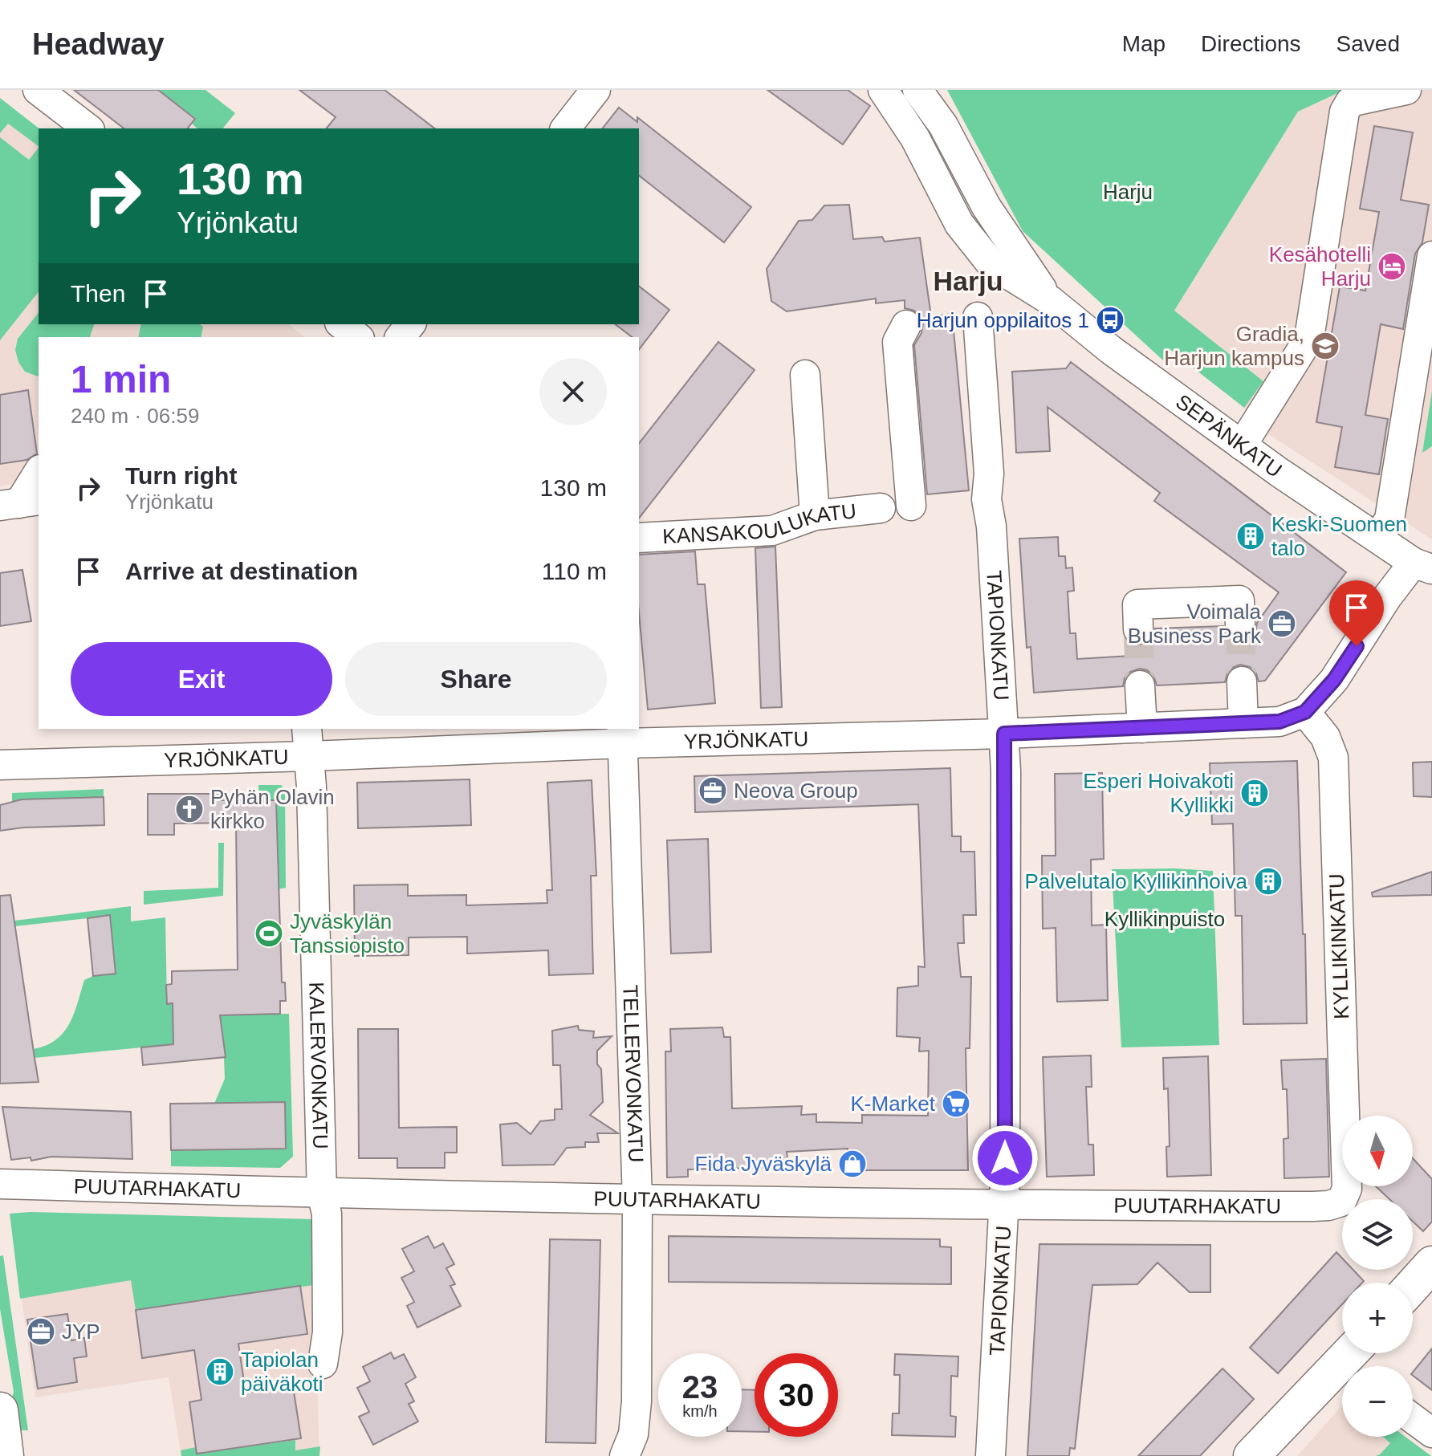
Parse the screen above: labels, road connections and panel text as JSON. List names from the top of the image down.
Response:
{
  "streets": {
    "street": [
      "SEPÄNKATU",
      "KANSAKOULUKATU",
      "TAPIONKATU",
      "YRJÖNKATU",
      "KYLLIKINKATU",
      "KALERVONKATU",
      "TELLERVONKATU",
      "PUUTARHAKATU"
    ]
  },
  "crossings": [
    ["TAPIONKATU", "YRJÖNKATU"],
    ["TAPIONKATU", "PUUTARHAKATU"],
    ["YRJÖNKATU", "KYLLIKINKATU"],
    ["YRJÖNKATU", "KALERVONKATU"],
    ["YRJÖNKATU", "TELLERVONKATU"],
    ["KYLLIKINKATU", "PUUTARHAKATU"],
    ["KALERVONKATU", "PUUTARHAKATU"],
    ["TELLERVONKATU", "PUUTARHAKATU"]
  ],
  "districts": ["Harju"],
  "parks": ["Harju", "Kyllikinpuisto"],
  "places": {
    "hotel": ["Kesähotelli Harju"],
    "bus stop": ["Harjun oppilaitos 1"],
    "school or university": ["Gradia, Harjun kampus"],
    "building": [
      "Keski-Suomen talo",
      "Esperi Hoivakoti Kyllikki",
      "Palvelutalo Kyllikinhoiva",
      "Tapiolan päiväkoti"
    ],
    "office": ["Voimala Business Park", "Neova Group", "JYP"],
    "church": ["Pyhän Olavin kirkko"],
    "sports": ["Jyväskylän Tanssiopisto"],
    "supermarket": ["K-Market"],
    "shop": ["Fida Jyväskylä"]
  },
  "north": "bottom",
  "page": {
    "header": "Headway",
    "nav": ["Map", "Directions", "Saved"],
    "turn": ["130 m", "Yrjönkatu"],
    "then": "Then",
    "heading": ["1 min", "240 m · 06:59"],
    "list": [
      {
        "name": "Turn right",
        "note": "Yrjönkatu",
        "value": "130 m"
      },
      {
        "name": "Arrive at destination",
        "value": "110 m"
      }
    ],
    "buttons": ["Exit", "Share"],
    "map_buttons": ["+", "−"],
    "speed": "23 km/h",
    "limit": "30"
  }
}
